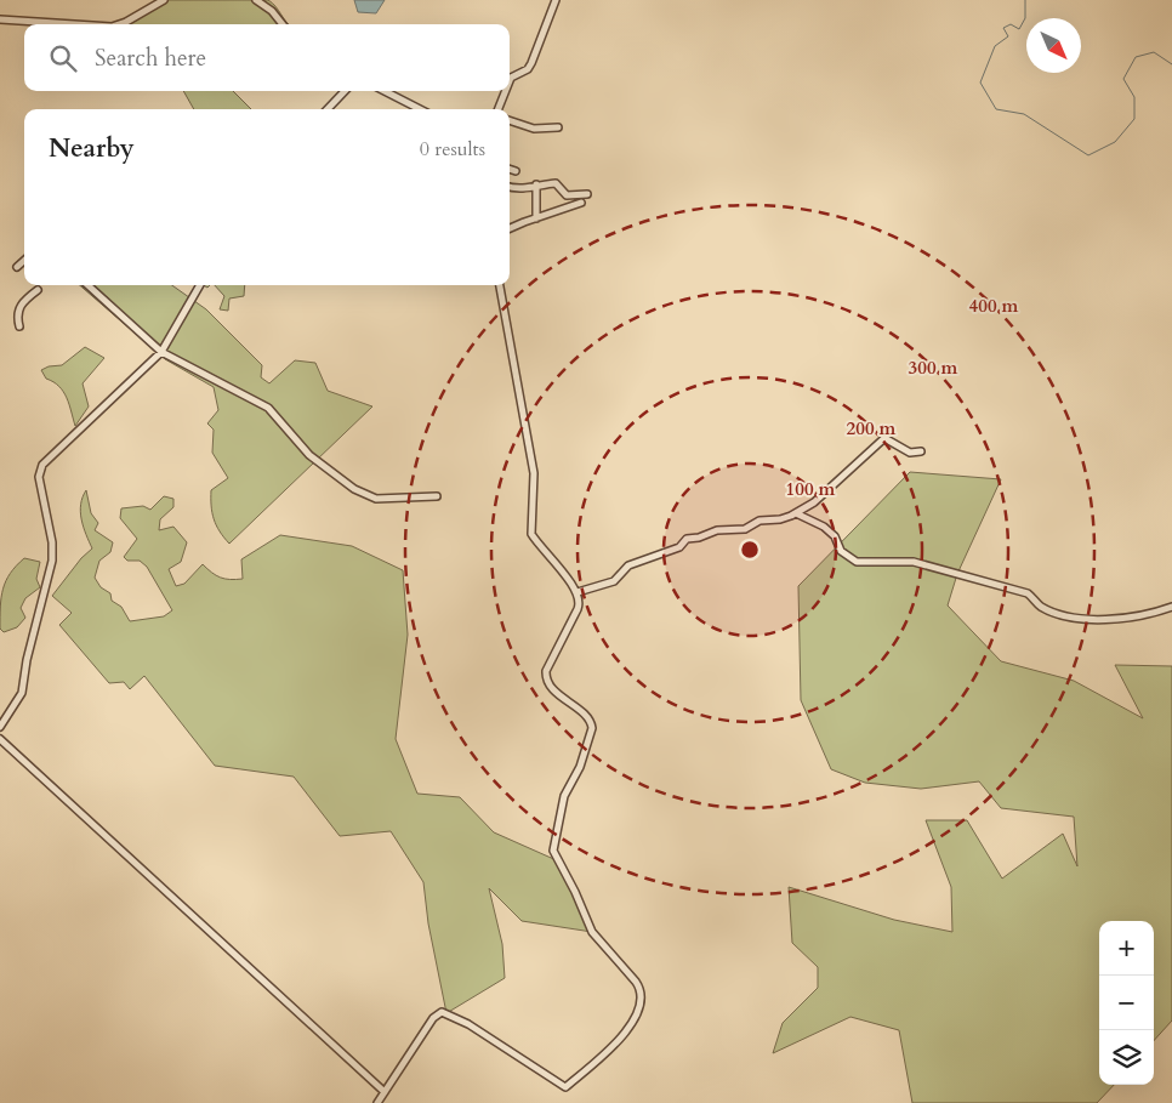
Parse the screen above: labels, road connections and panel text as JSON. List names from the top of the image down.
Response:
{
  "north": "bottom right",
  "page": {
    "search": "Search here",
    "heading": ["Nearby", "0 results"],
    "map_buttons": ["+", "−"]
  },
  "rings": [
    "400 m",
    "300 m",
    "200 m",
    "100 m"
  ]
}
